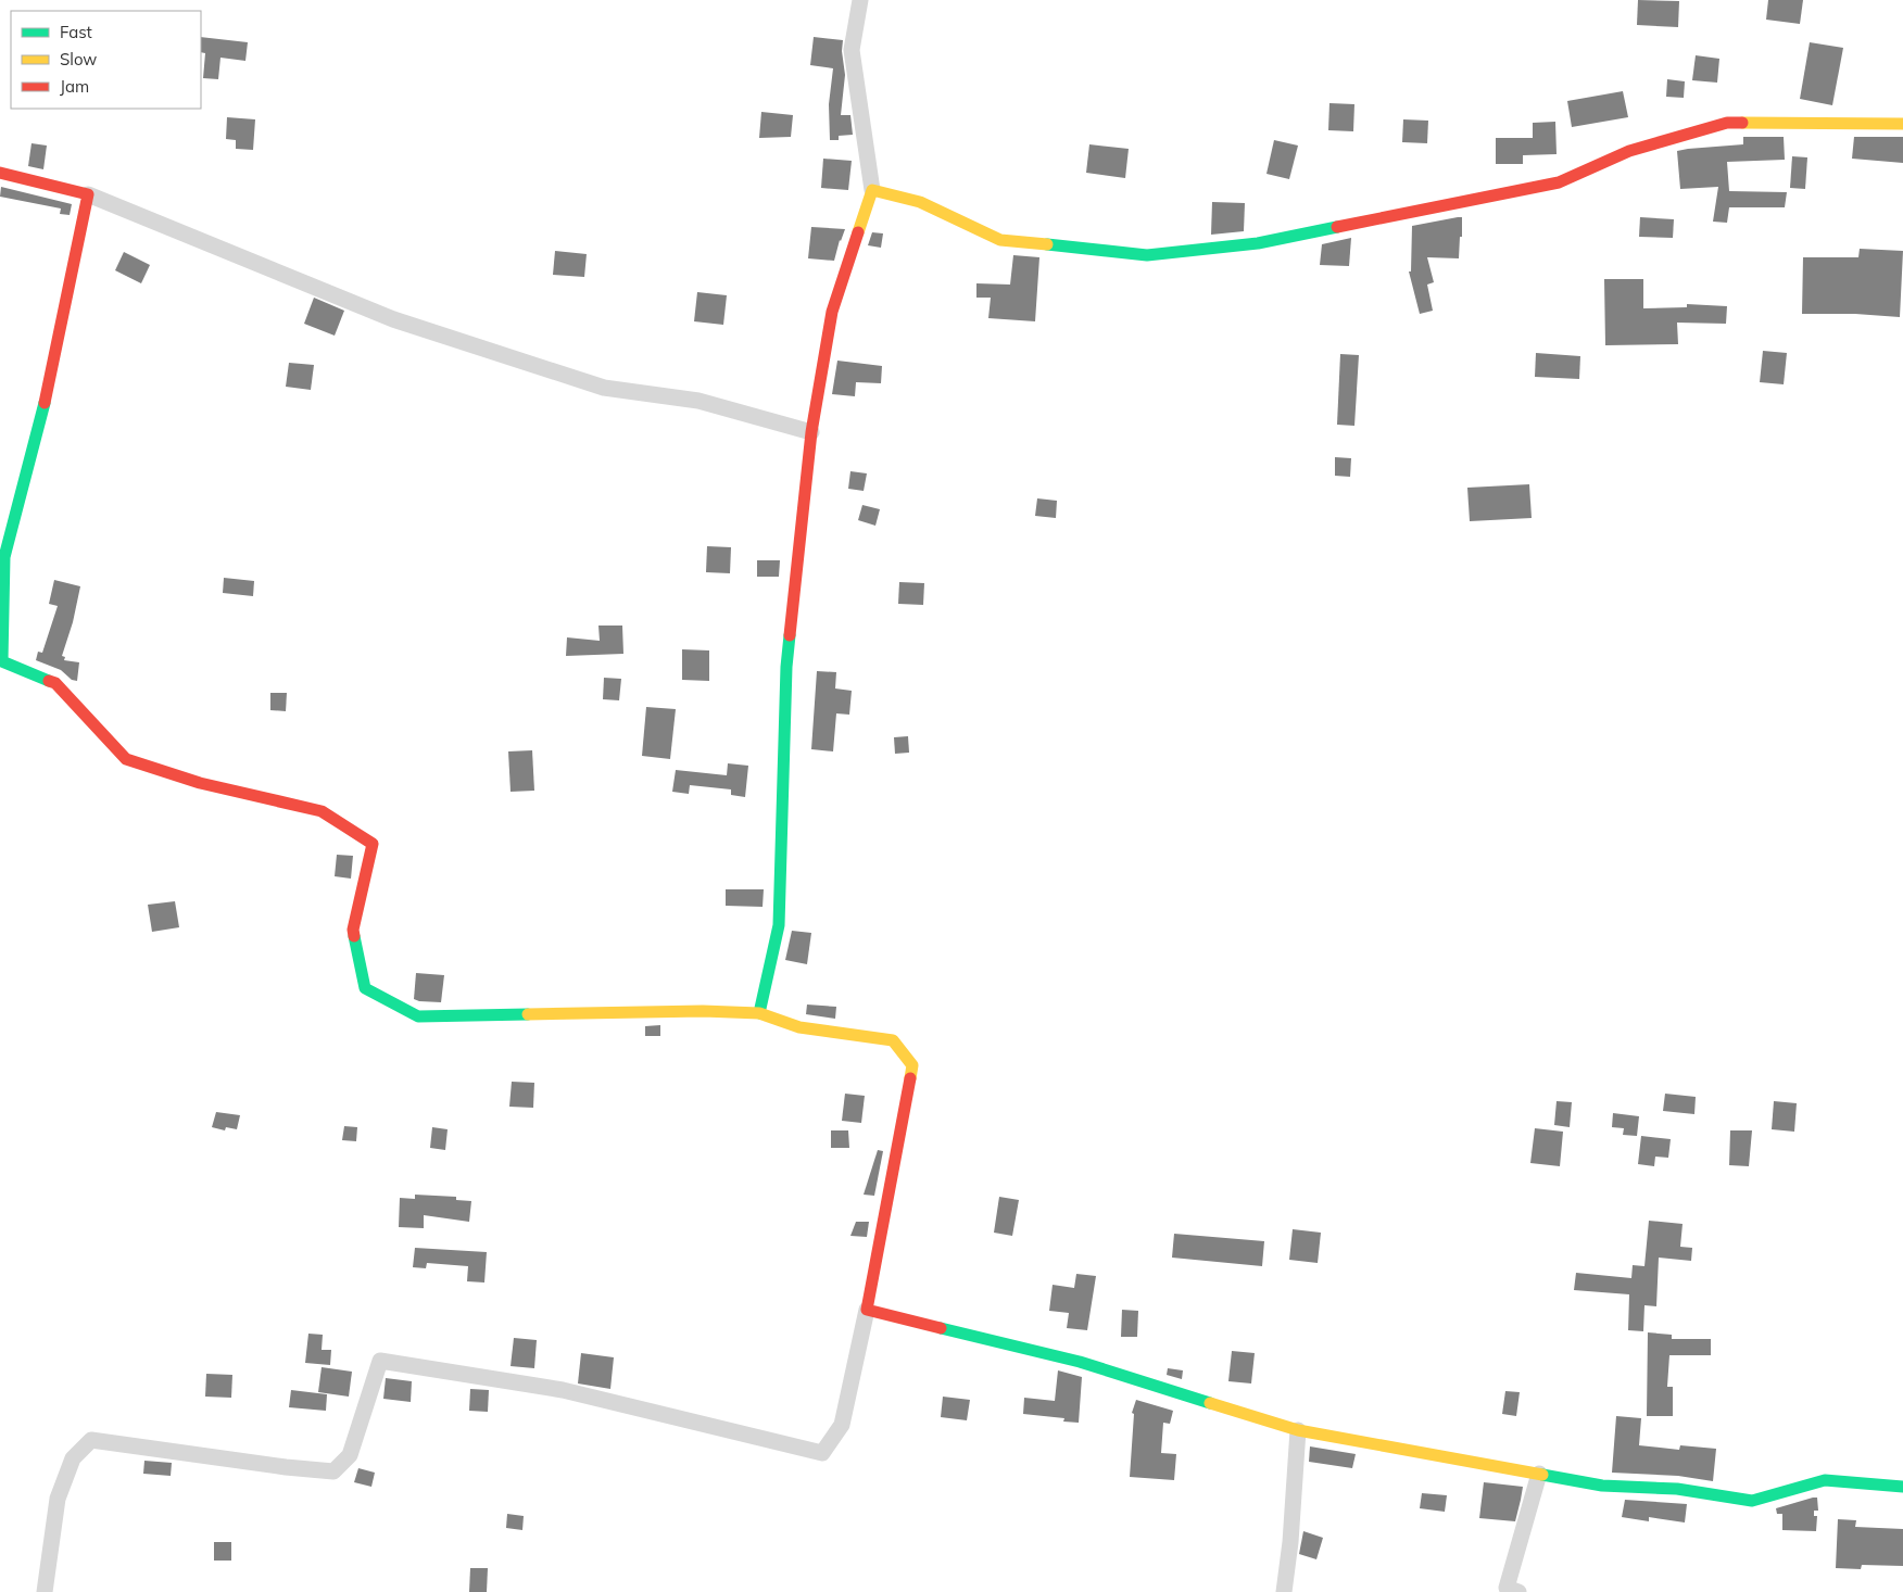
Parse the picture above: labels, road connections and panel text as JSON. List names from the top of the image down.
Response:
{
  "legend": ["Fast", "Slow", "Jam"]
}
